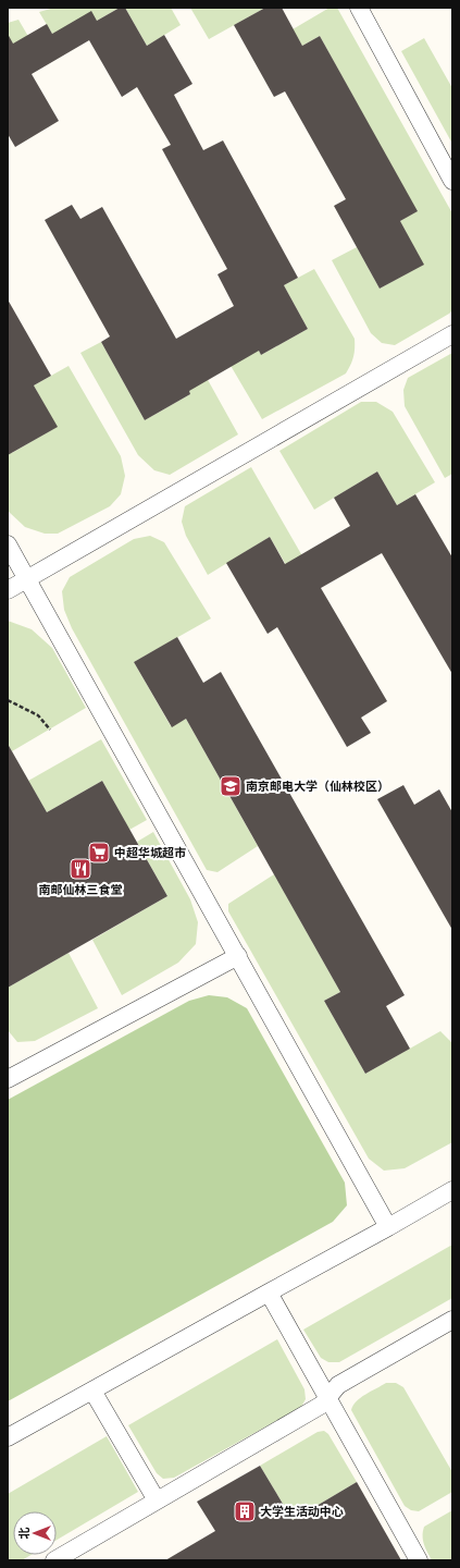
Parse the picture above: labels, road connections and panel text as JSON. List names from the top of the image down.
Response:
{
  "places": {
    "school or university": ["南京邮电大学（仙林校区）"],
    "supermarket": ["中超华城超市"],
    "restaurant": ["南邮仙林三食堂"],
    "building": ["大学生活动中心"]
  },
  "north": "left"
}
